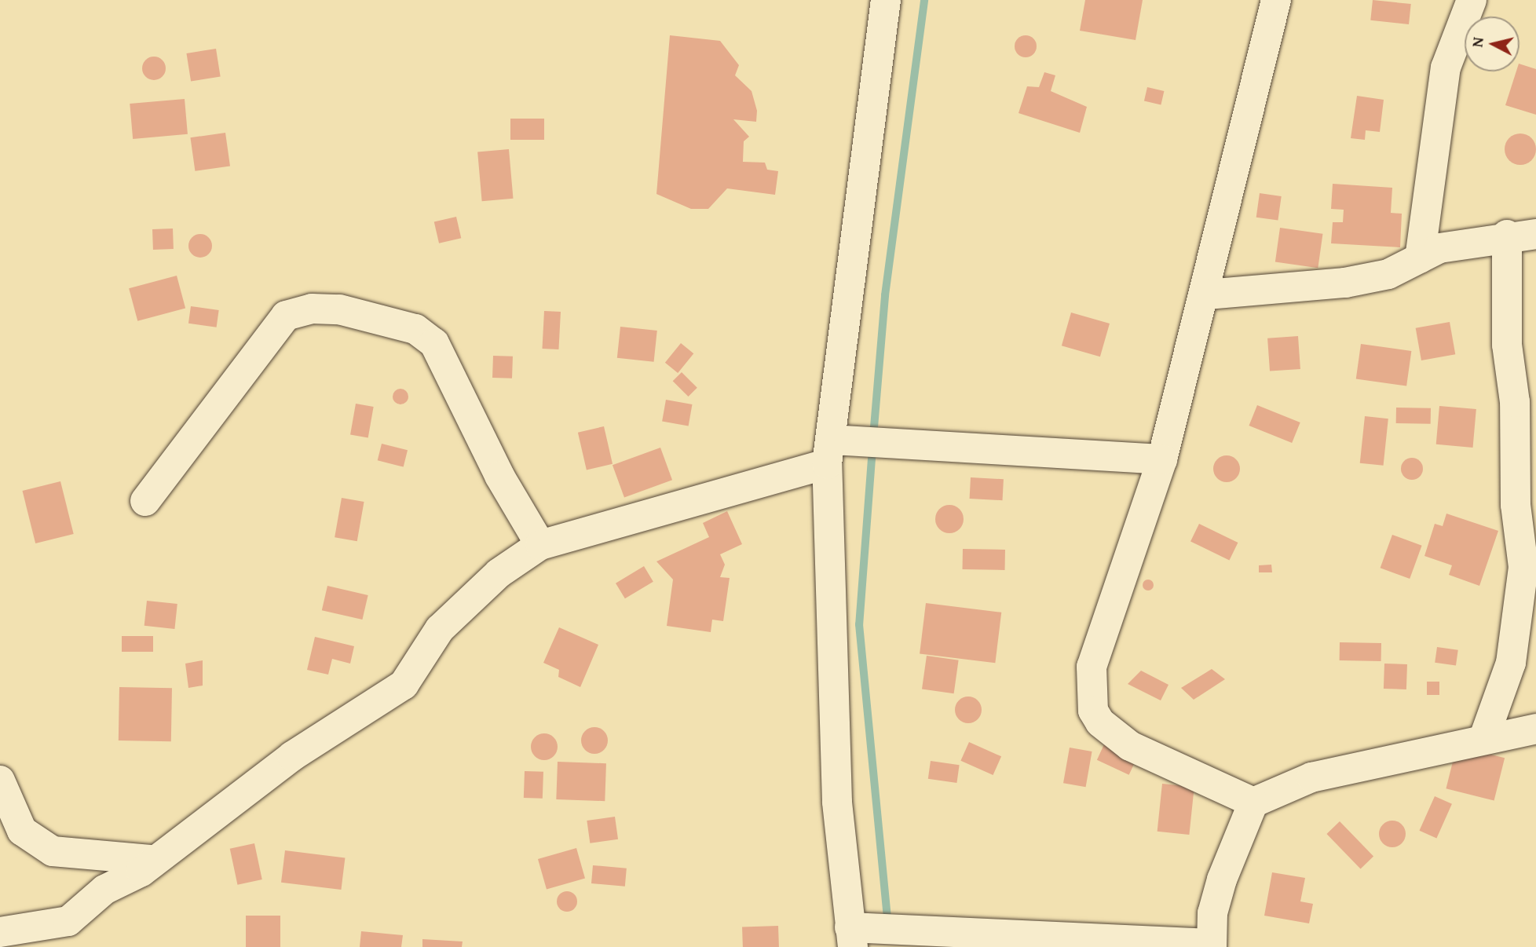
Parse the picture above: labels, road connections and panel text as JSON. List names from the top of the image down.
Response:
{
  "north": "left"
}
